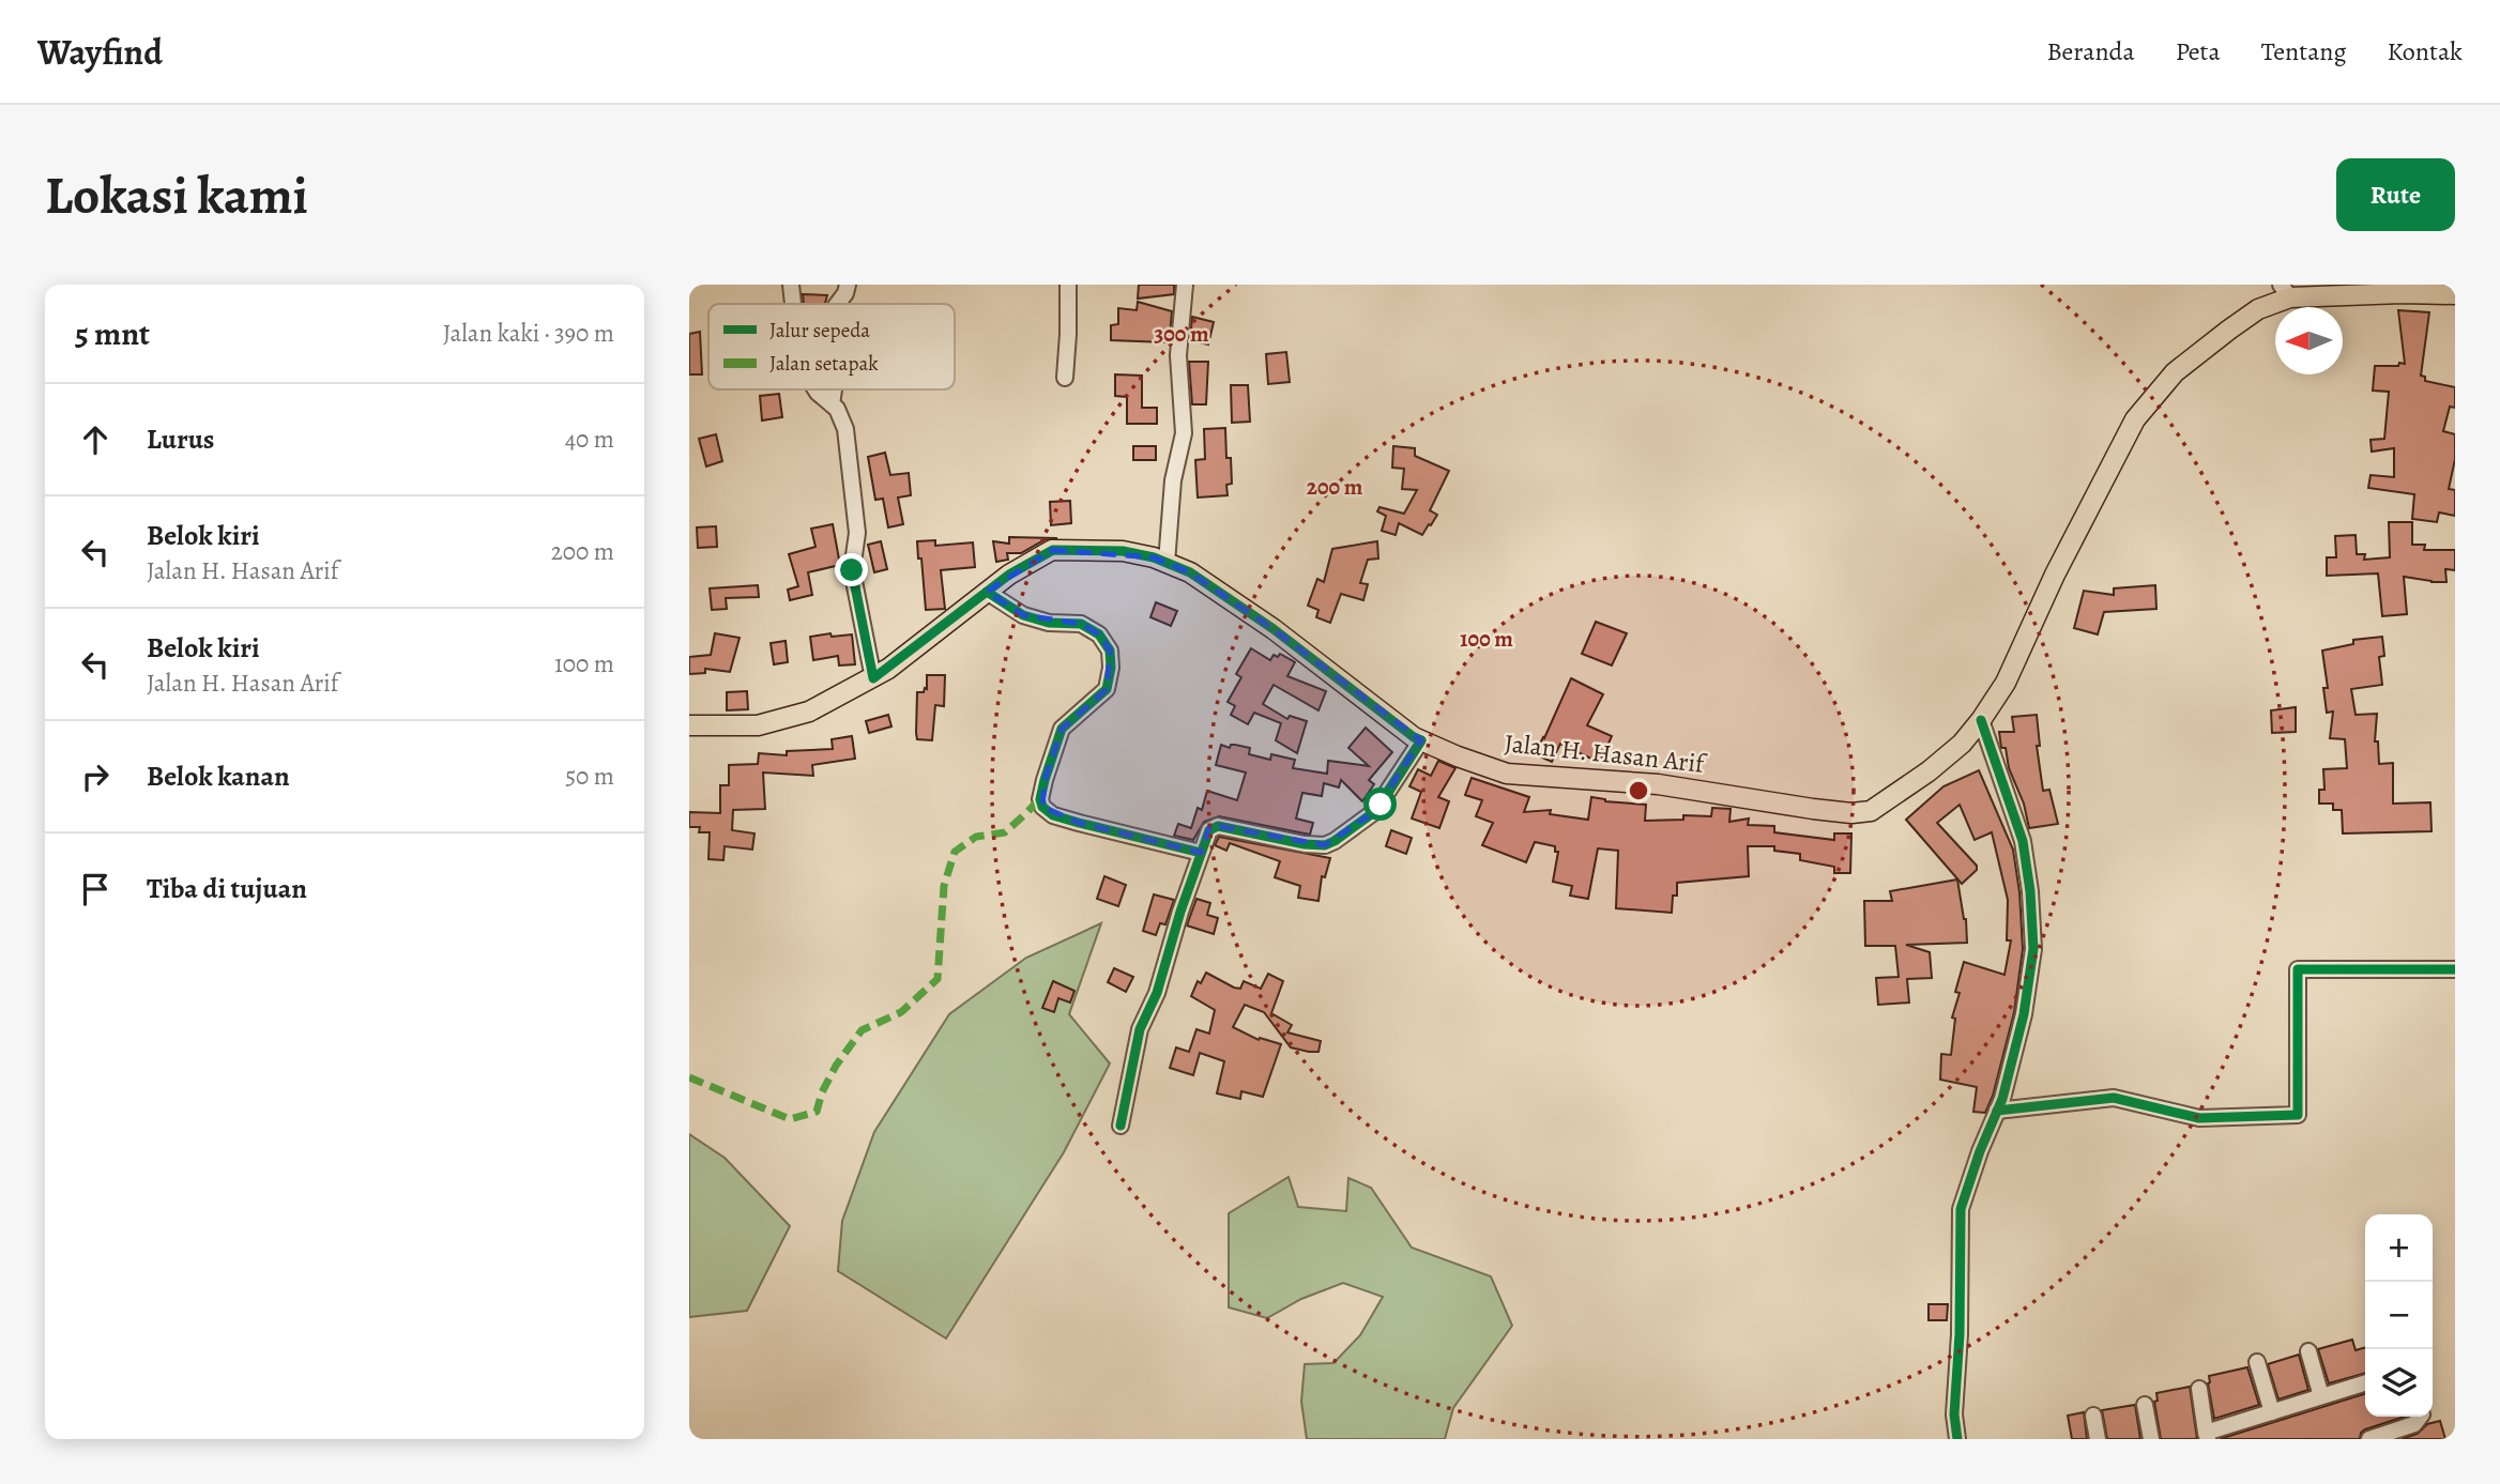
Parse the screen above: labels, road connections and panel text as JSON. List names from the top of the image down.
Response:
{
  "streets": {
    "main road": ["Jalan H. Hasan Arif"]
  },
  "legend": ["Jalur sepeda", "Jalan setapak"],
  "north": "left",
  "page": {
    "header": "Wayfind",
    "nav": [
      "Beranda",
      "Peta",
      "Tentang",
      "Kontak"
    ],
    "buttons": "Rute",
    "title": "Lokasi kami",
    "heading": ["5 mnt", "Jalan kaki · 390 m"],
    "list": [
      ["Lurus", "40 m"],
      ["Belok kiri", "Jalan H. Hasan Arif", "200 m"],
      ["Belok kiri", "Jalan H. Hasan Arif", "100 m"],
      ["Belok kanan", "50 m"],
      "Tiba di tujuan"
    ],
    "map_buttons": ["+", "−"]
  },
  "rings": ["300 m", "200 m", "100 m"]
}
